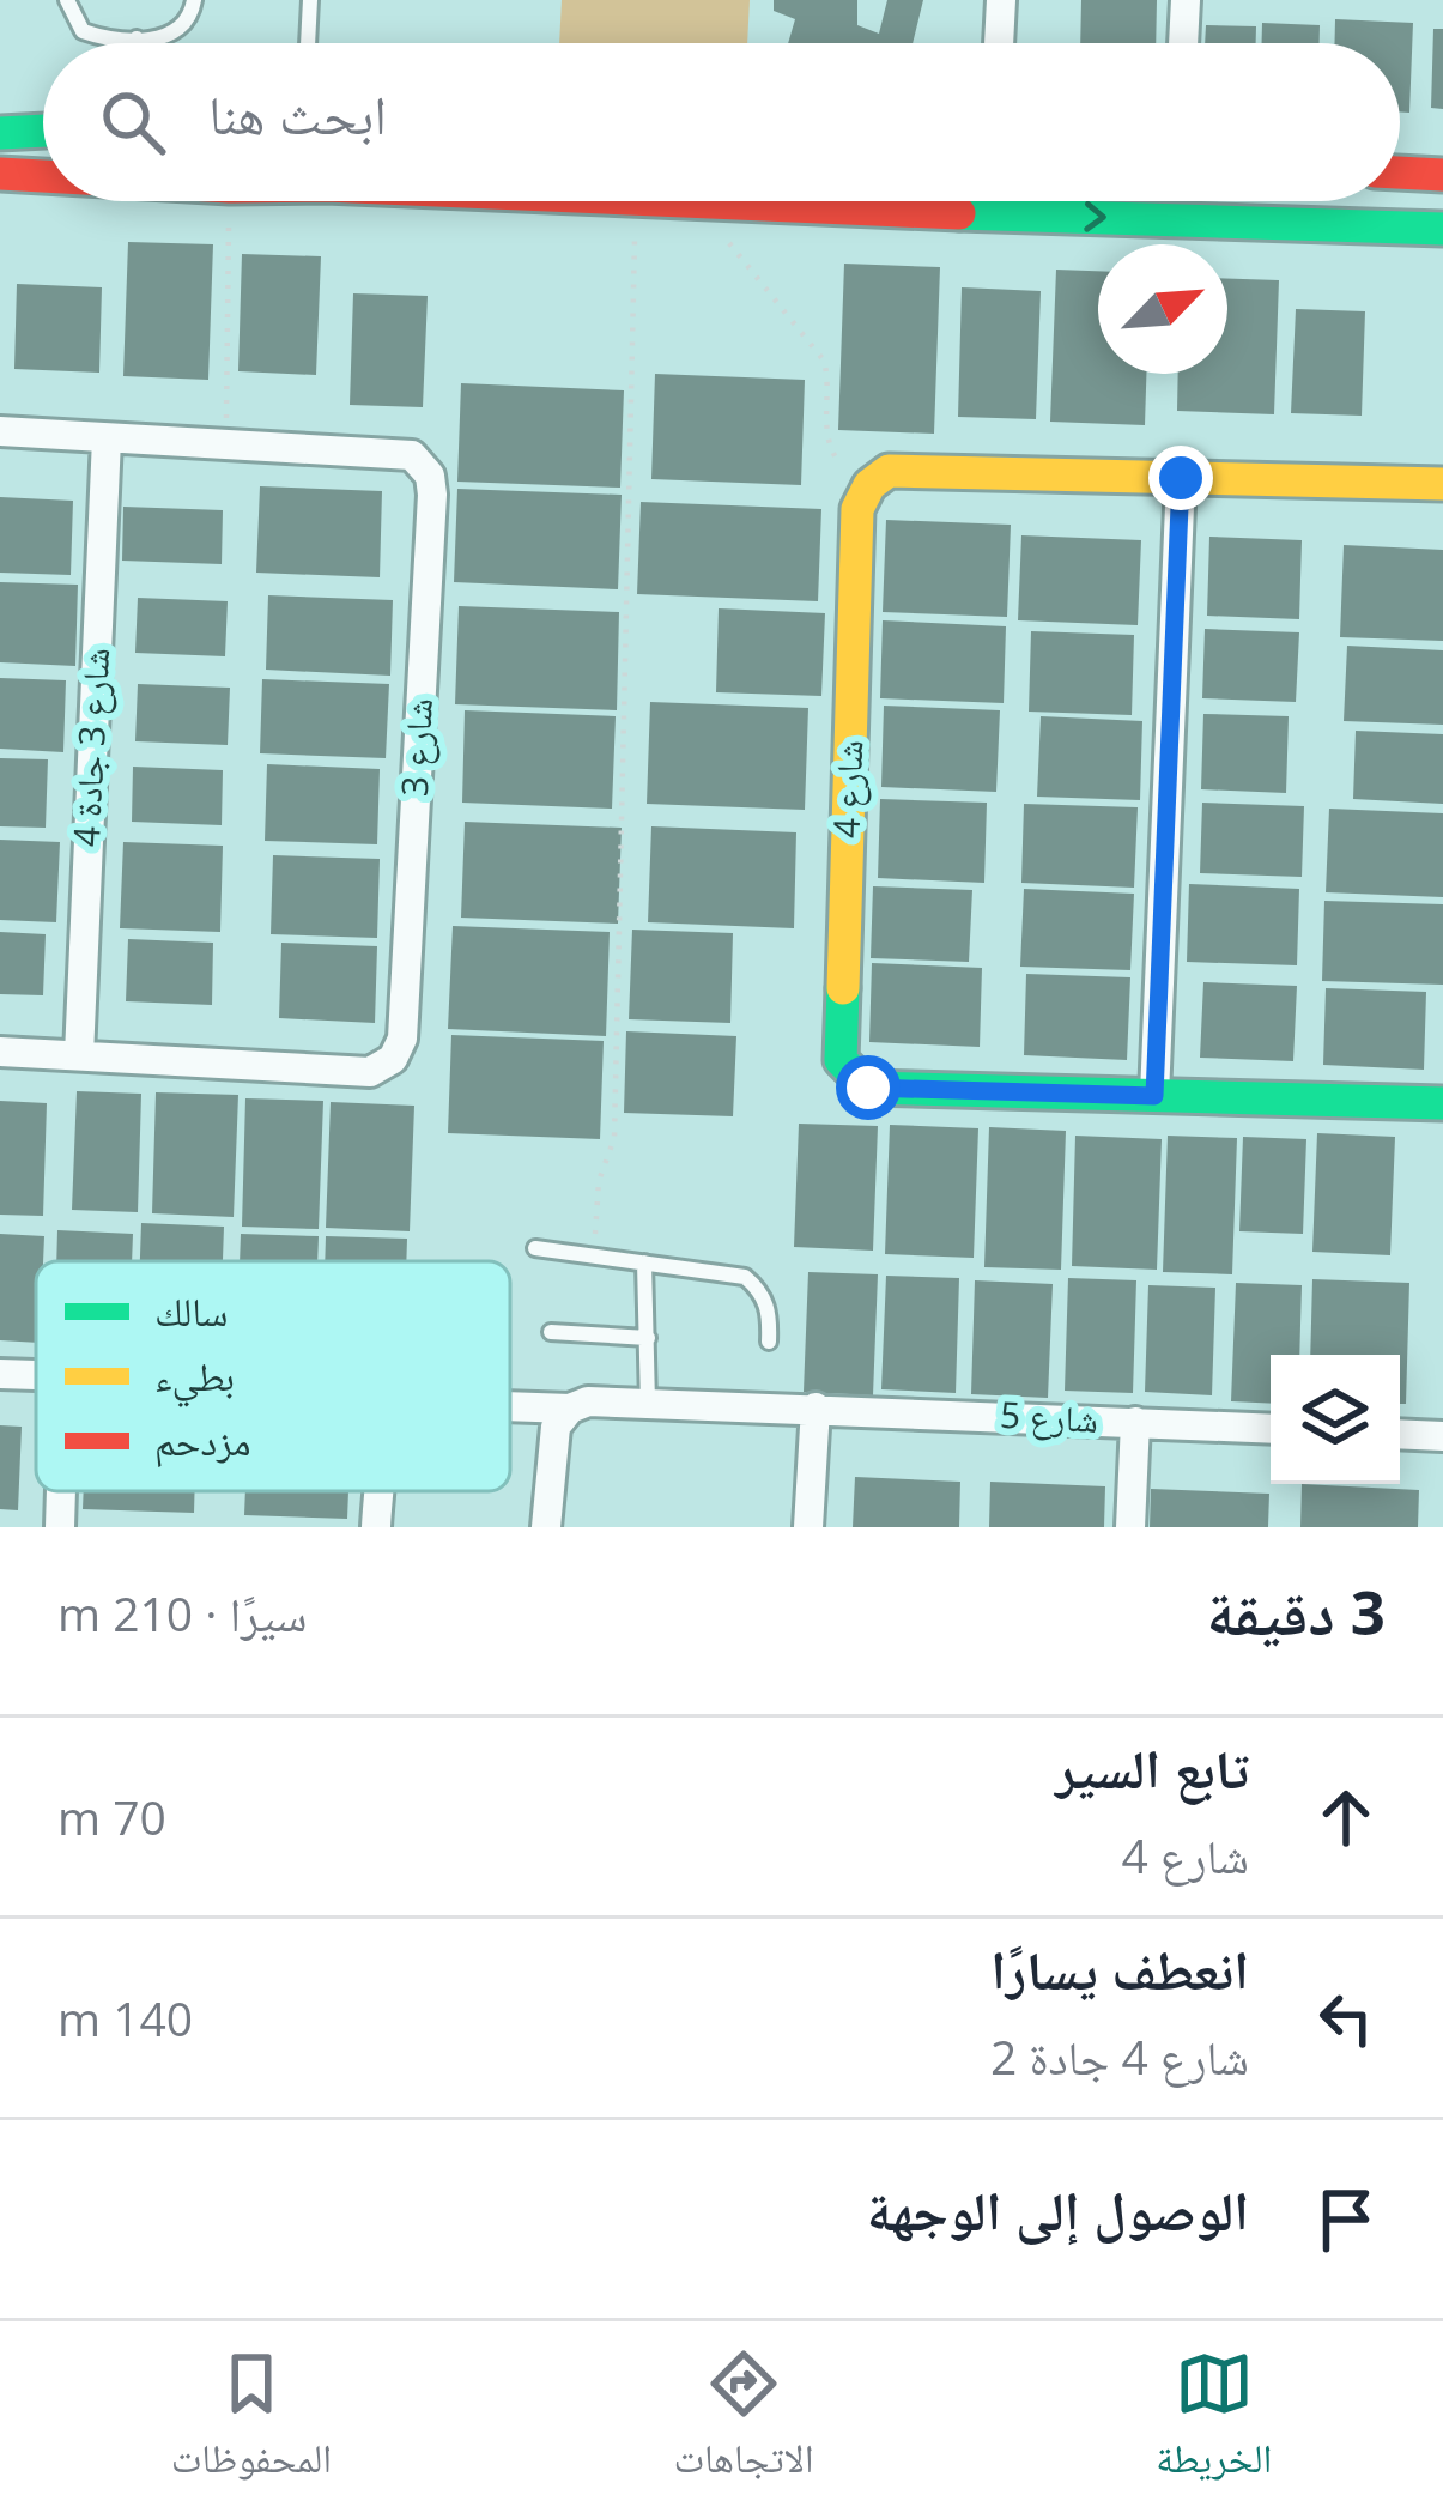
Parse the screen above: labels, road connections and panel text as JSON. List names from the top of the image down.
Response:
{
  "streets": {
    "street": [
      "شارع 3 جادة 4",
      "شارع 3",
      "شارع 4",
      "شارع 5"
    ]
  },
  "crossings": [
    ["شارع 3 جادة 4", "شارع 3"]
  ],
  "legend": ["سالك", "بطيء", "مزدحم"],
  "north": "top right",
  "page": {
    "search": "ابحث هنا",
    "heading": ["3 دقيقة", "سيرًا · 210 m"],
    "list": [
      ["تابع السير", "شارع 4", "70 m"],
      ["انعطف يسارًا", "شارع 4 جادة 2", "140 m"],
      "الوصول إلى الوجهة"
    ],
    "nav": ["الخريطة", "الاتجاهات", "المحفوظات"]
  }
}
